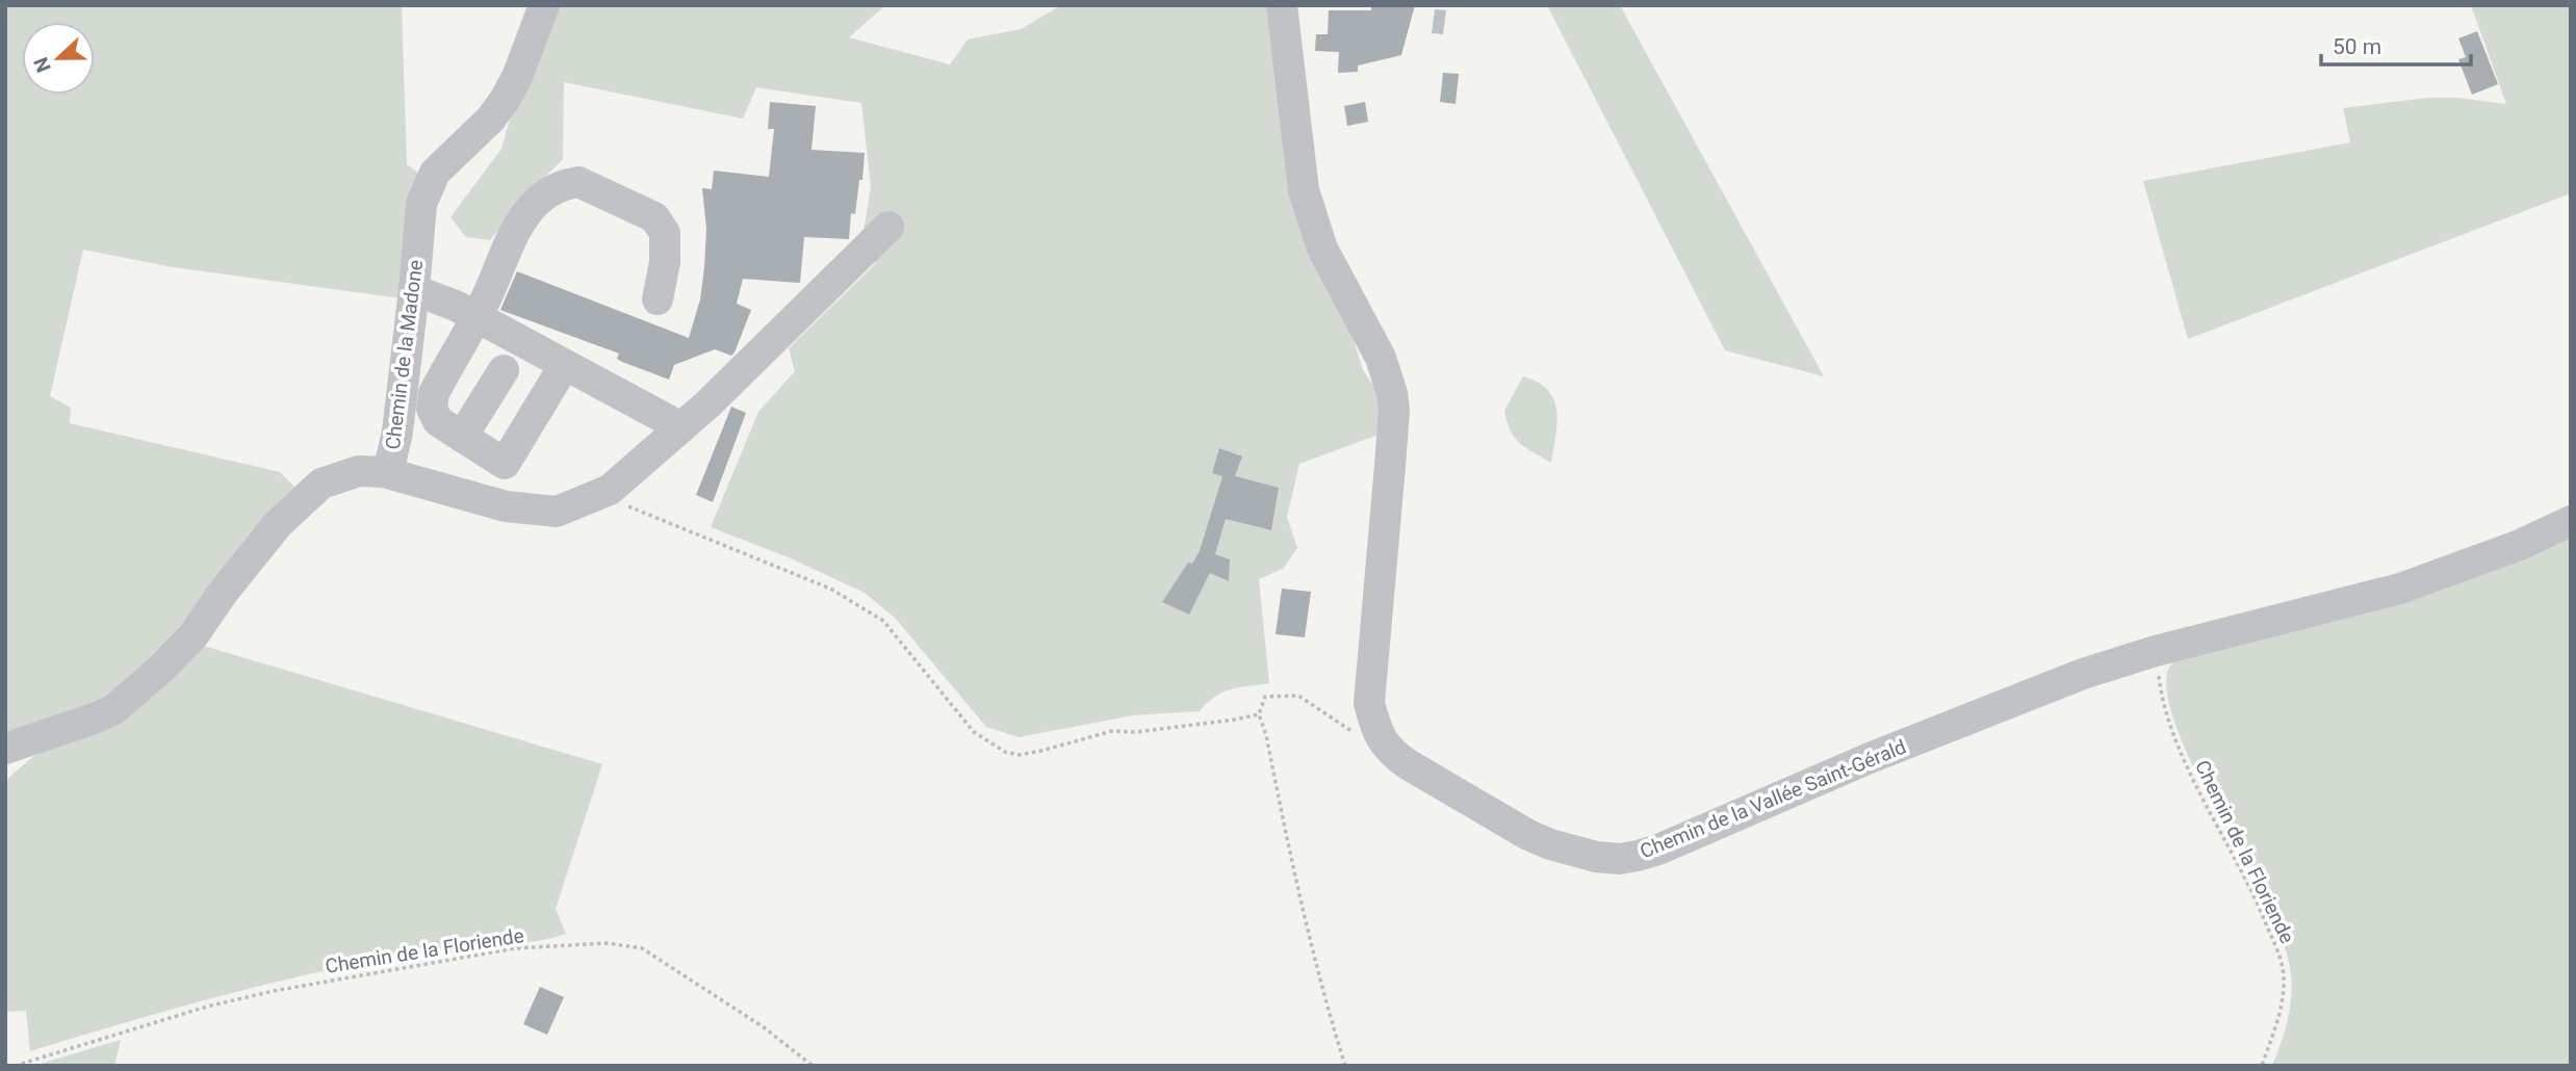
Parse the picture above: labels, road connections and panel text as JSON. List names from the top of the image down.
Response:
{
  "streets": {
    "street": ["Chemin de la Madone", "Chemin de la Vallée Saint-Gérald"],
    "path": ["Chemin de la Floriende"]
  },
  "crossings": [
    ["Chemin de la Vallée Saint-Gérald", "Chemin de la Floriende"]
  ],
  "scale_bar": "50 m",
  "north": "left"
}
